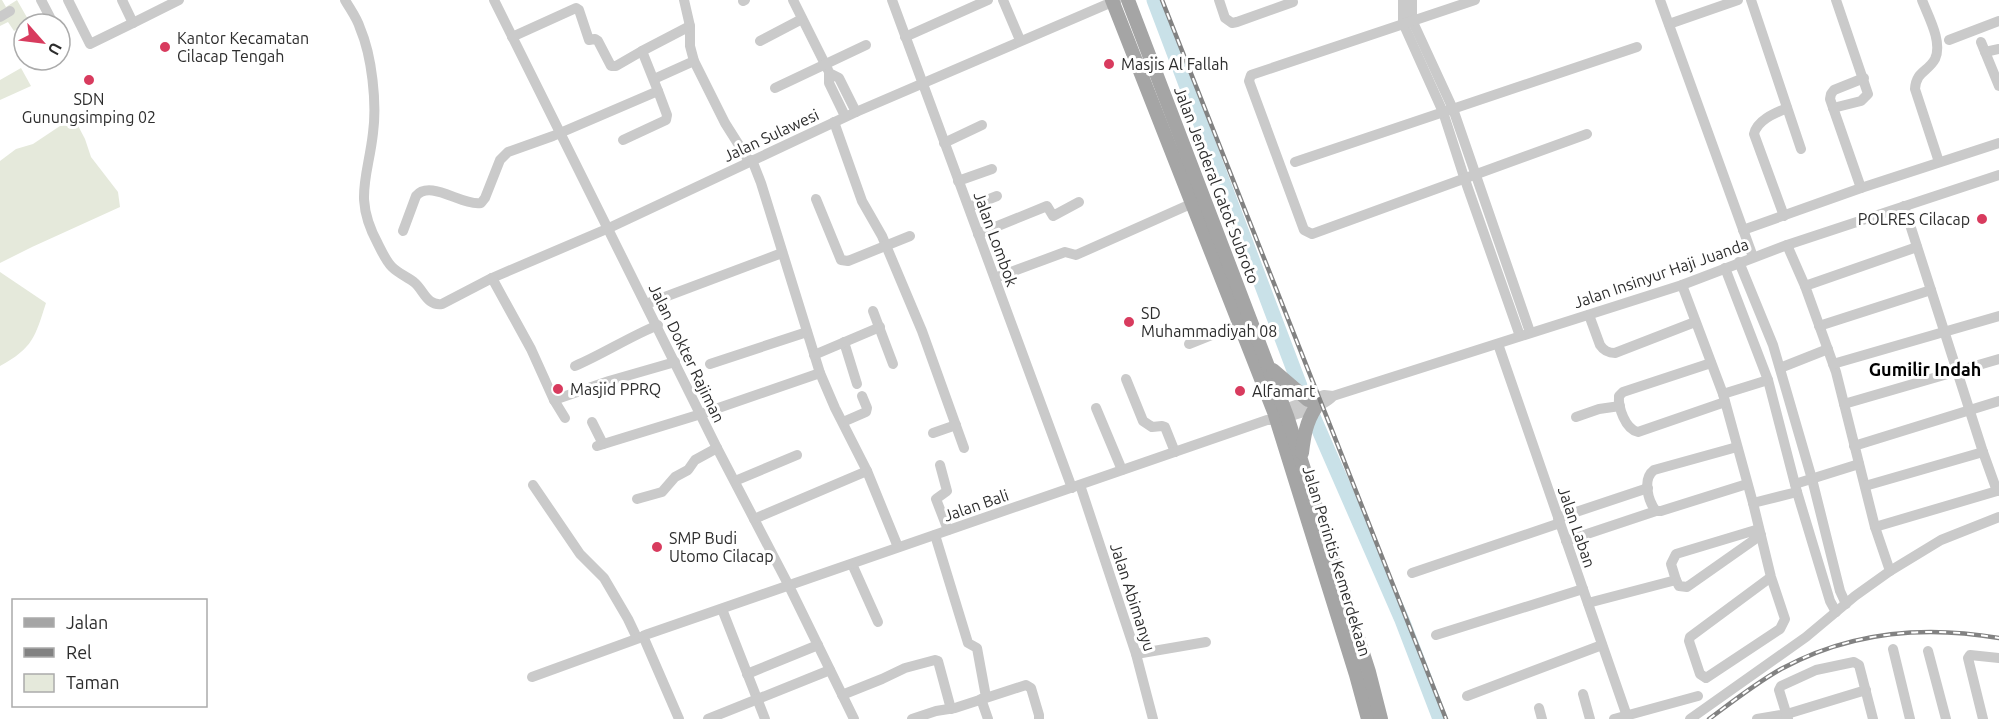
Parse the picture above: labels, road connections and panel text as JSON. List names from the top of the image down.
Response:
{
  "streets": {
    "main road": ["Jalan Jenderal Gatot Subroto", "Jalan Perintis Kemerdekaan"],
    "street": [
      "Jalan Sulawesi",
      "Jalan Lombok",
      "Jalan Insinyur Haji Juanda",
      "Jalan Dokter Rajiman",
      "Jalan Bali",
      "Jalan Laban",
      "Jalan Abimanyu"
    ]
  },
  "crossings": [
    ["Jalan Sulawesi", "Jalan Jenderal Gatot Subroto"],
    ["Jalan Sulawesi", "Jalan Lombok"],
    ["Jalan Sulawesi", "Jalan Dokter Rajiman"],
    ["Jalan Jenderal Gatot Subroto", "Jalan Insinyur Haji Juanda"],
    ["Jalan Jenderal Gatot Subroto", "Jalan Bali"],
    ["Jalan Jenderal Gatot Subroto", "Jalan Perintis Kemerdekaan"],
    ["Jalan Lombok", "Jalan Bali"],
    ["Jalan Lombok", "Jalan Abimanyu"],
    ["Jalan Insinyur Haji Juanda", "Jalan Bali"],
    ["Jalan Insinyur Haji Juanda", "Jalan Laban"],
    ["Jalan Insinyur Haji Juanda", "Jalan Perintis Kemerdekaan"],
    ["Jalan Dokter Rajiman", "Jalan Bali"],
    ["Jalan Bali", "Jalan Perintis Kemerdekaan"],
    ["Jalan Bali", "Jalan Abimanyu"]
  ],
  "districts": ["Gumilir Indah"],
  "places": [
    "Kantor Kecamatan Cilacap Tengah",
    "Masjis Al Fallah",
    "SDN Gunungsimping 02",
    "POLRES Cilacap",
    "SD Muhammadiyah 08",
    "Masjid PPRQ",
    "Alfamart",
    "SMP Budi Utomo Cilacap"
  ],
  "legend": ["Jalan", "Rel", "Taman"],
  "north": "bottom right"
}
